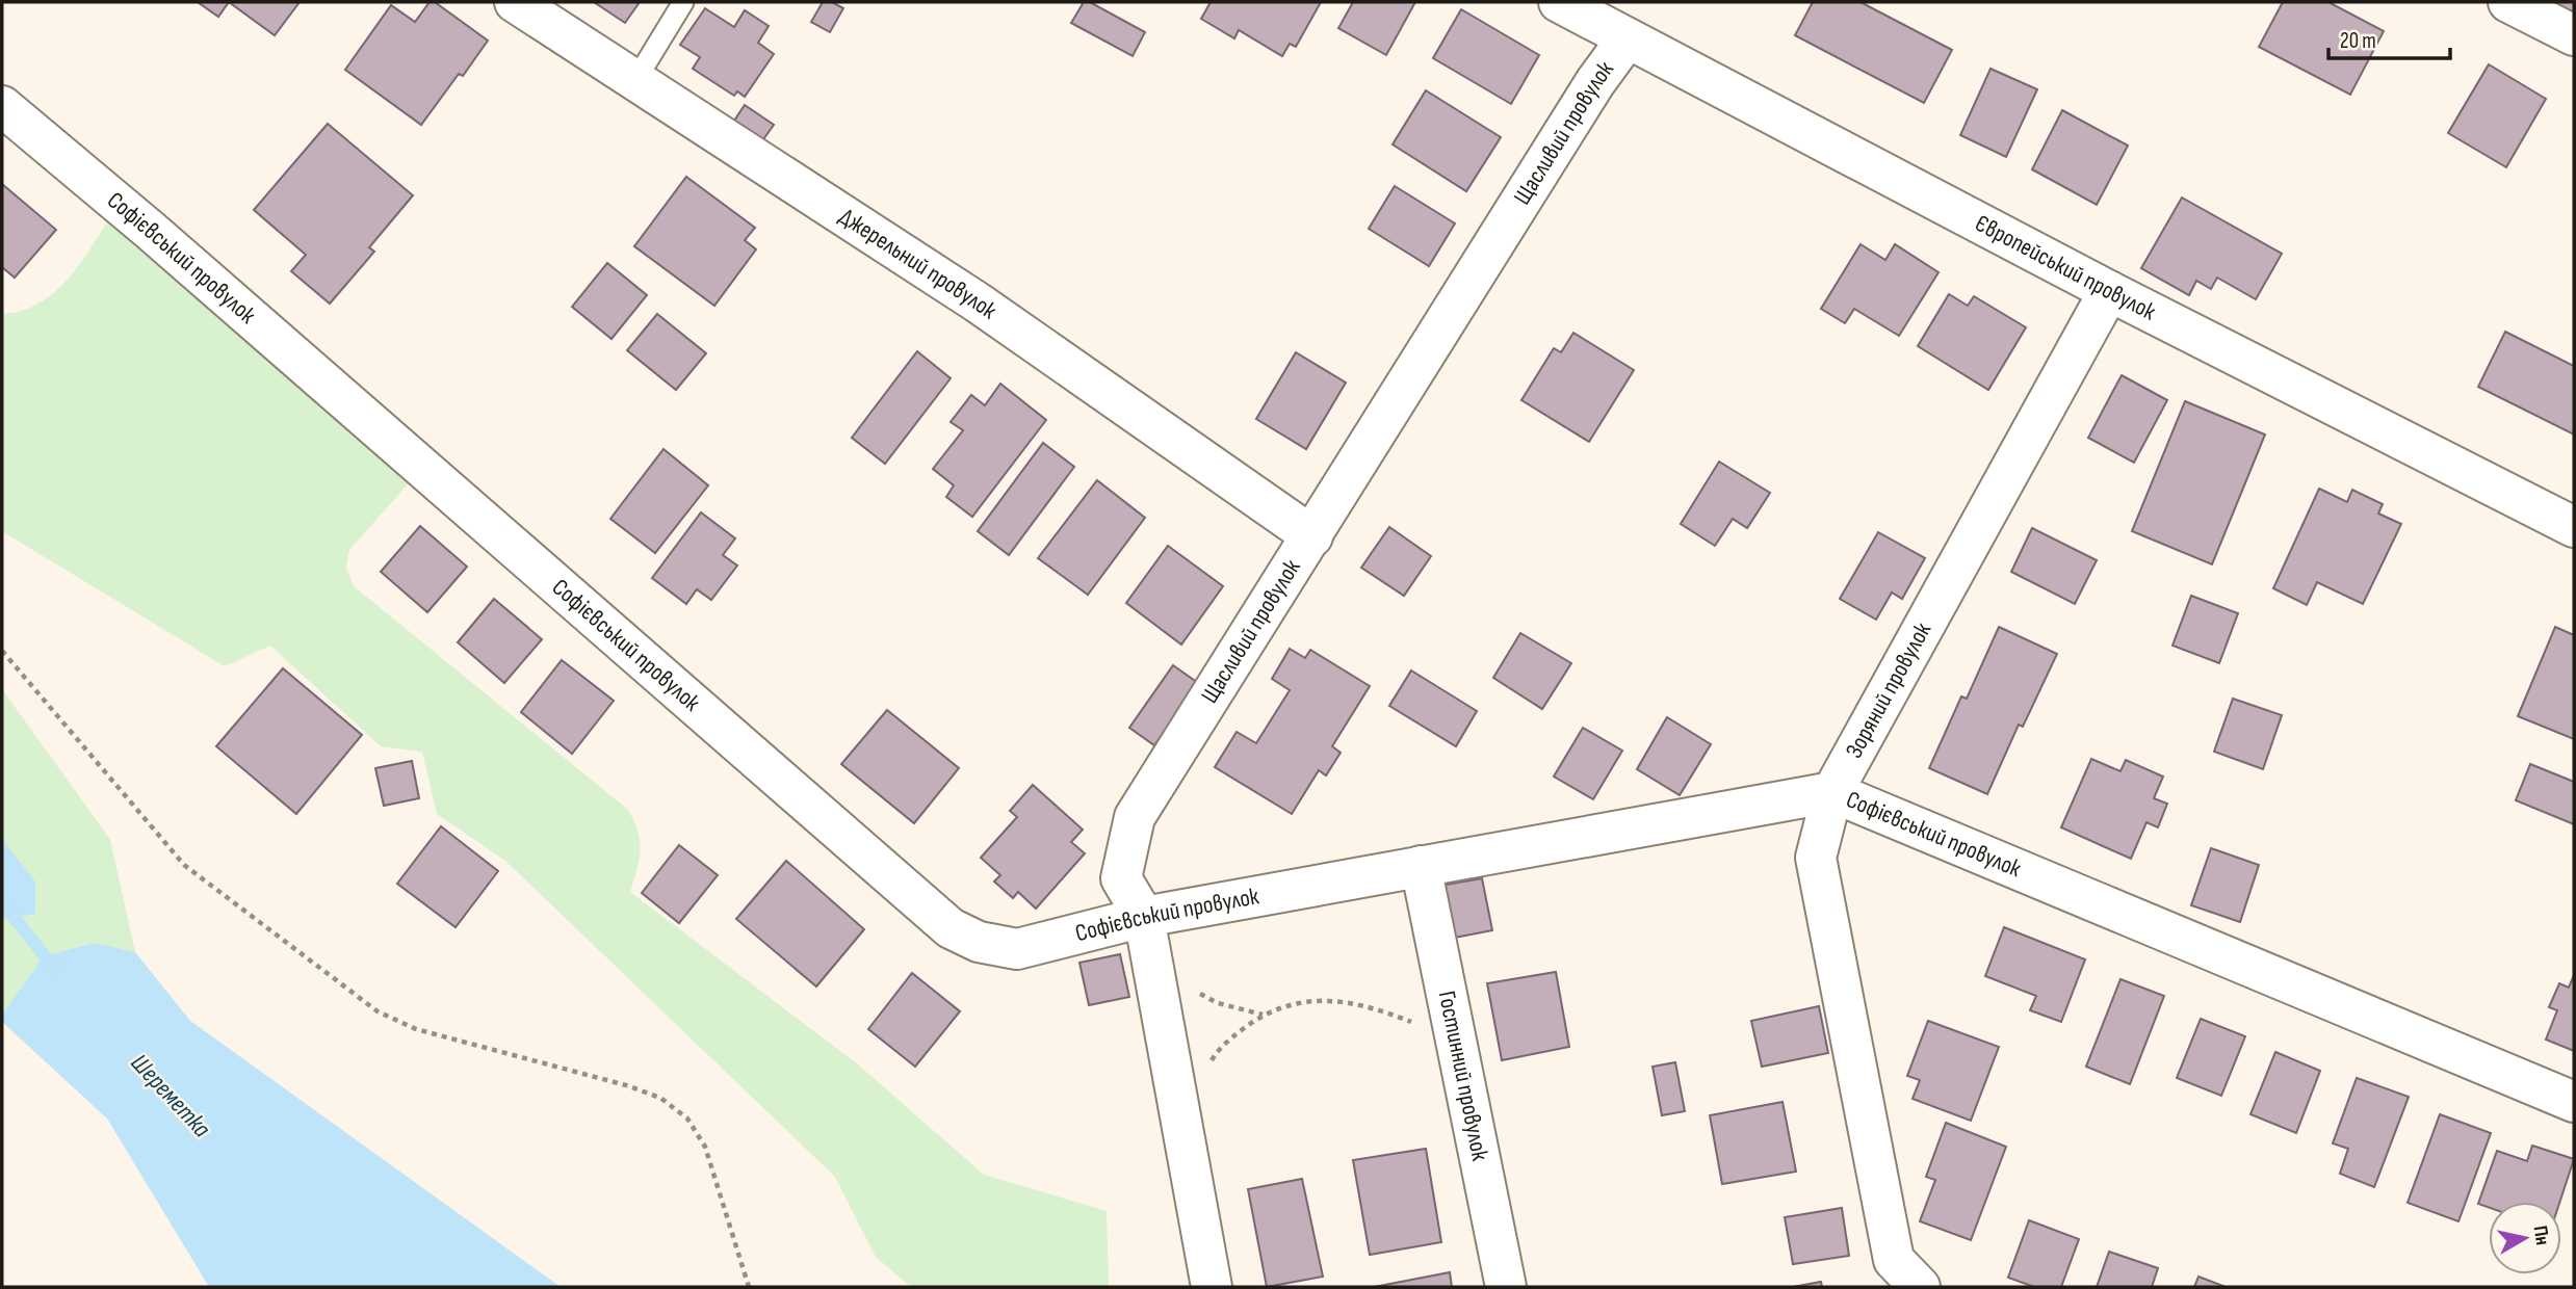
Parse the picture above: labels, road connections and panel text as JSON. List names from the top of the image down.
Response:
{
  "streets": {
    "street": [
      "Щасливий провулок",
      "Софієвський провулок",
      "Джерельний провулок",
      "Європейський провулок",
      "Зоряний провулок",
      "Гостинний провулок"
    ]
  },
  "crossings": [
    ["Щасливий провулок", "Софієвський провулок"],
    ["Щасливий провулок", "Джерельний провулок"],
    ["Щасливий провулок", "Європейський провулок"],
    ["Софієвський провулок", "Зоряний провулок"],
    ["Софієвський провулок", "Гостинний провулок"],
    ["Європейський провулок", "Зоряний провулок"]
  ],
  "water": ["Шереметка"],
  "scale_bar": "20 m",
  "north": "right"
}
